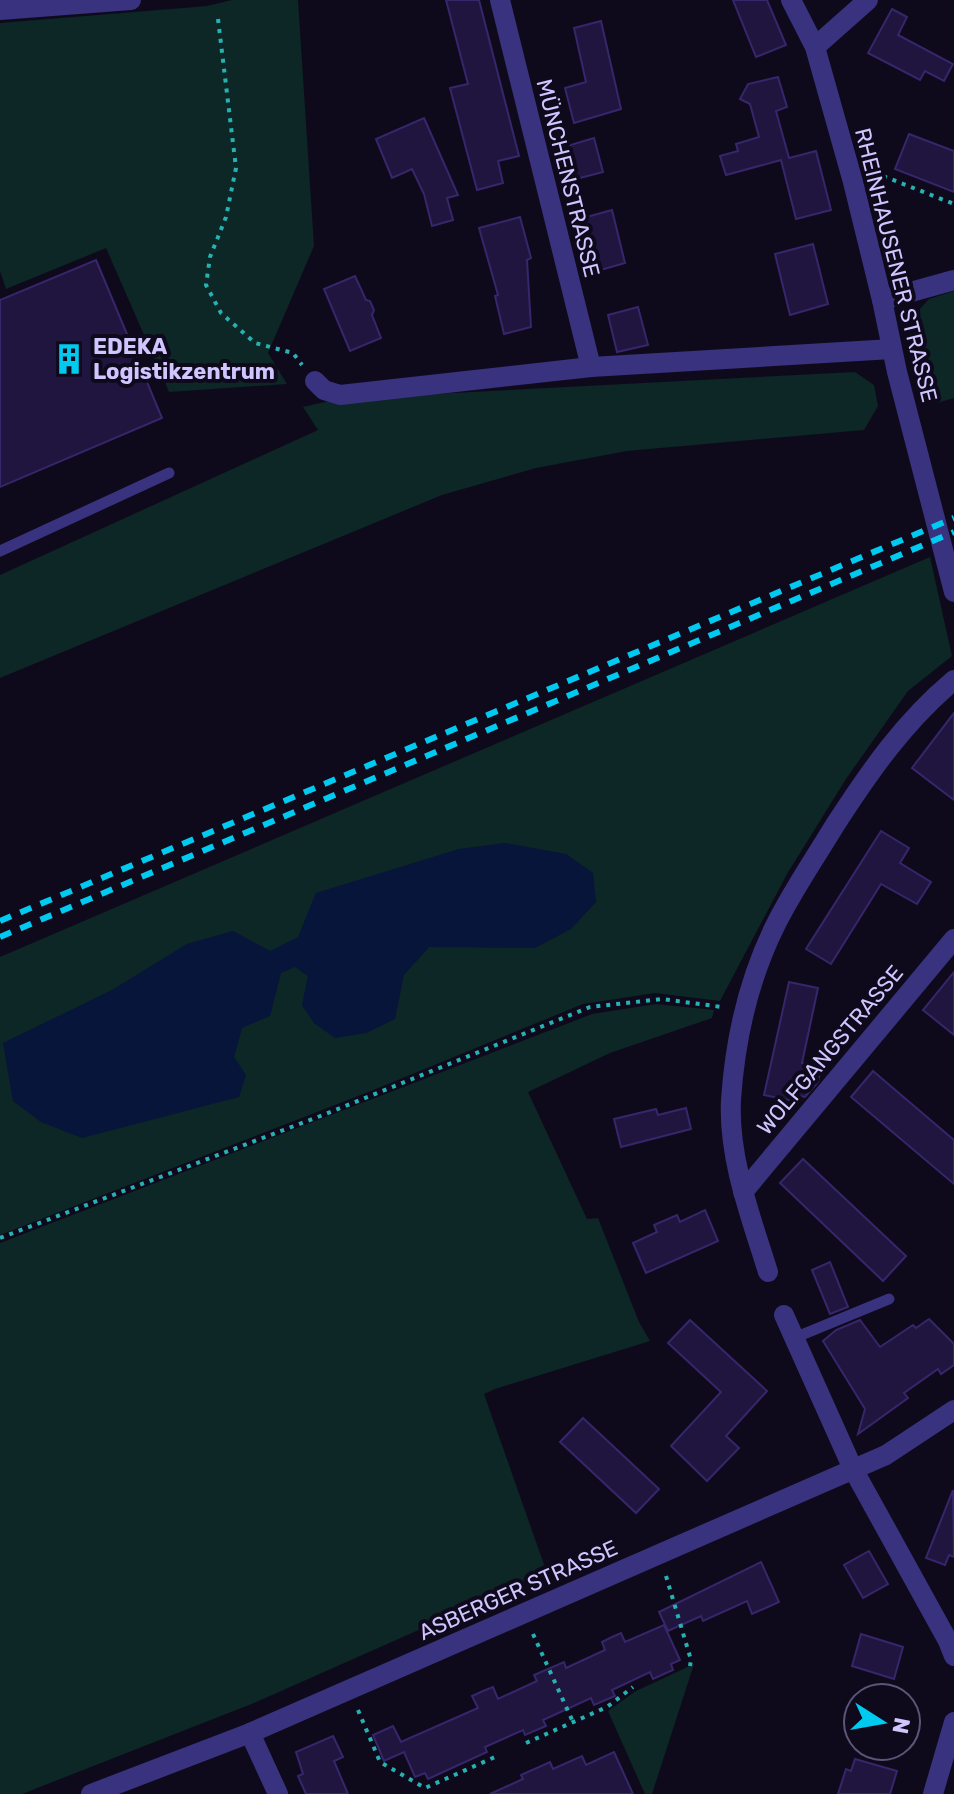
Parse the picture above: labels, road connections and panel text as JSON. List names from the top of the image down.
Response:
{
  "streets": {
    "street": [
      "MÜNCHENSTRASSE",
      "RHEINHAUSENER STRASSE",
      "WOLFGANGSTRASSE",
      "ASBERGER STRASSE"
    ]
  },
  "places": {
    "building": ["EDEKA Logistikzentrum"]
  },
  "north": "right"
}
